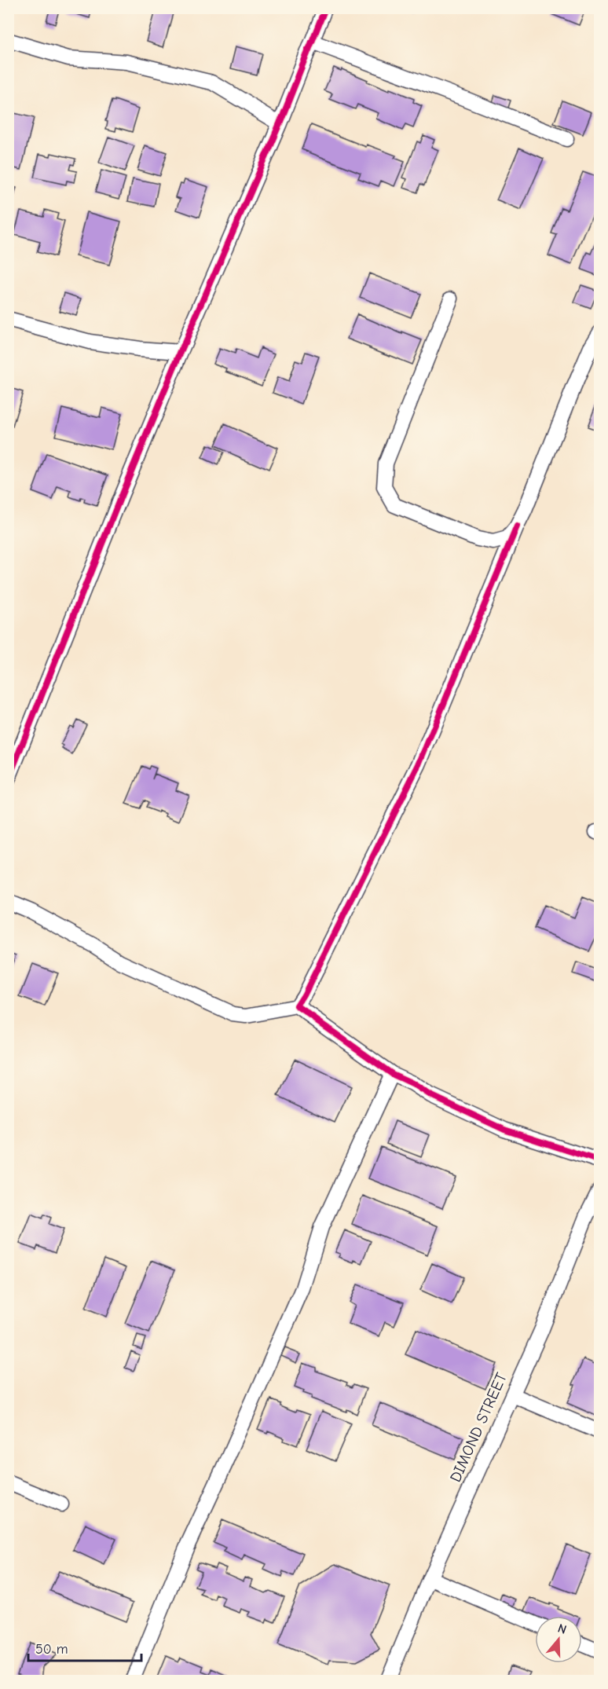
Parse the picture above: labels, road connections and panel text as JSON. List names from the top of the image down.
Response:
{
  "streets": {
    "street": ["DIMOND STREET"]
  },
  "scale_bar": "50 m",
  "north": "top"
}
